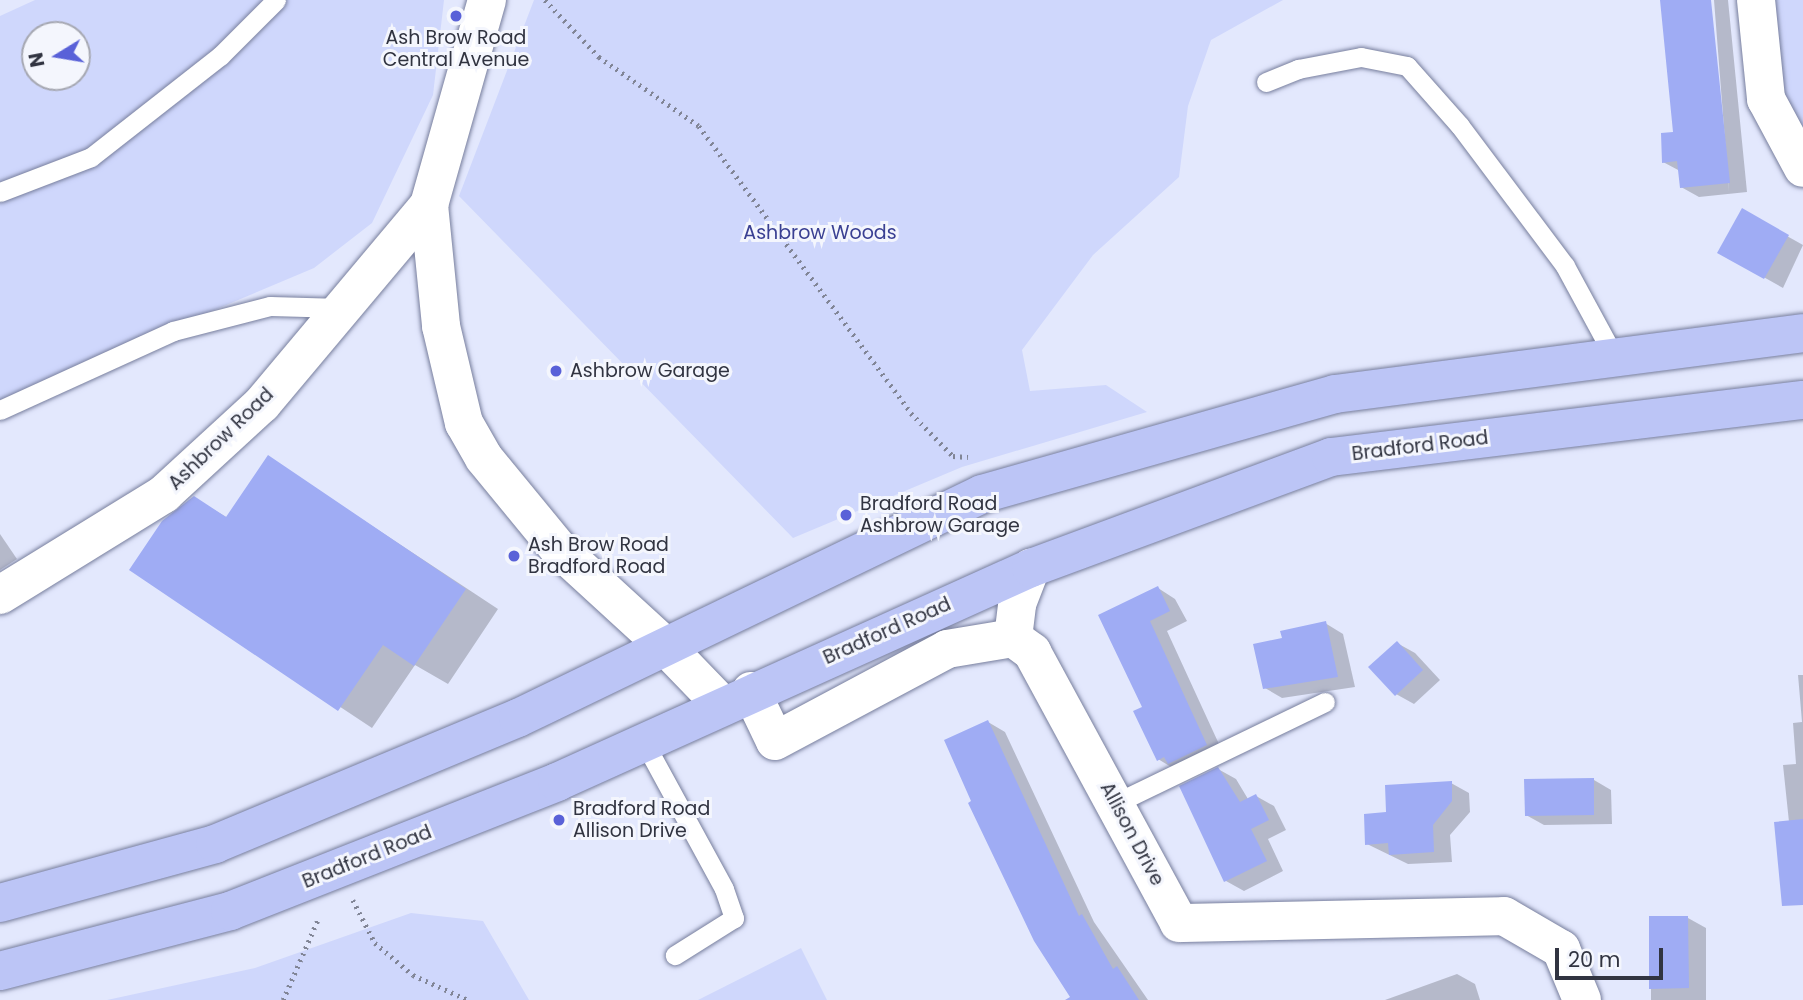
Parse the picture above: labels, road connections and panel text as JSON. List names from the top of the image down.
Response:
{
  "streets": {
    "main road": ["Bradford Road"],
    "street": ["Ashbrow Road", "Allison Drive"]
  },
  "crossings": [
    ["Ashbrow Road", "Bradford Road"]
  ],
  "parks": ["Ashbrow Woods"],
  "places": [
    "Ash Brow Road Central Avenue",
    "Ashbrow Garage",
    "Bradford Road Ashbrow Garage",
    "Ash Brow Road Bradford Road",
    "Bradford Road Allison Drive"
  ],
  "scale_bar": "20 m",
  "north": "left"
}
